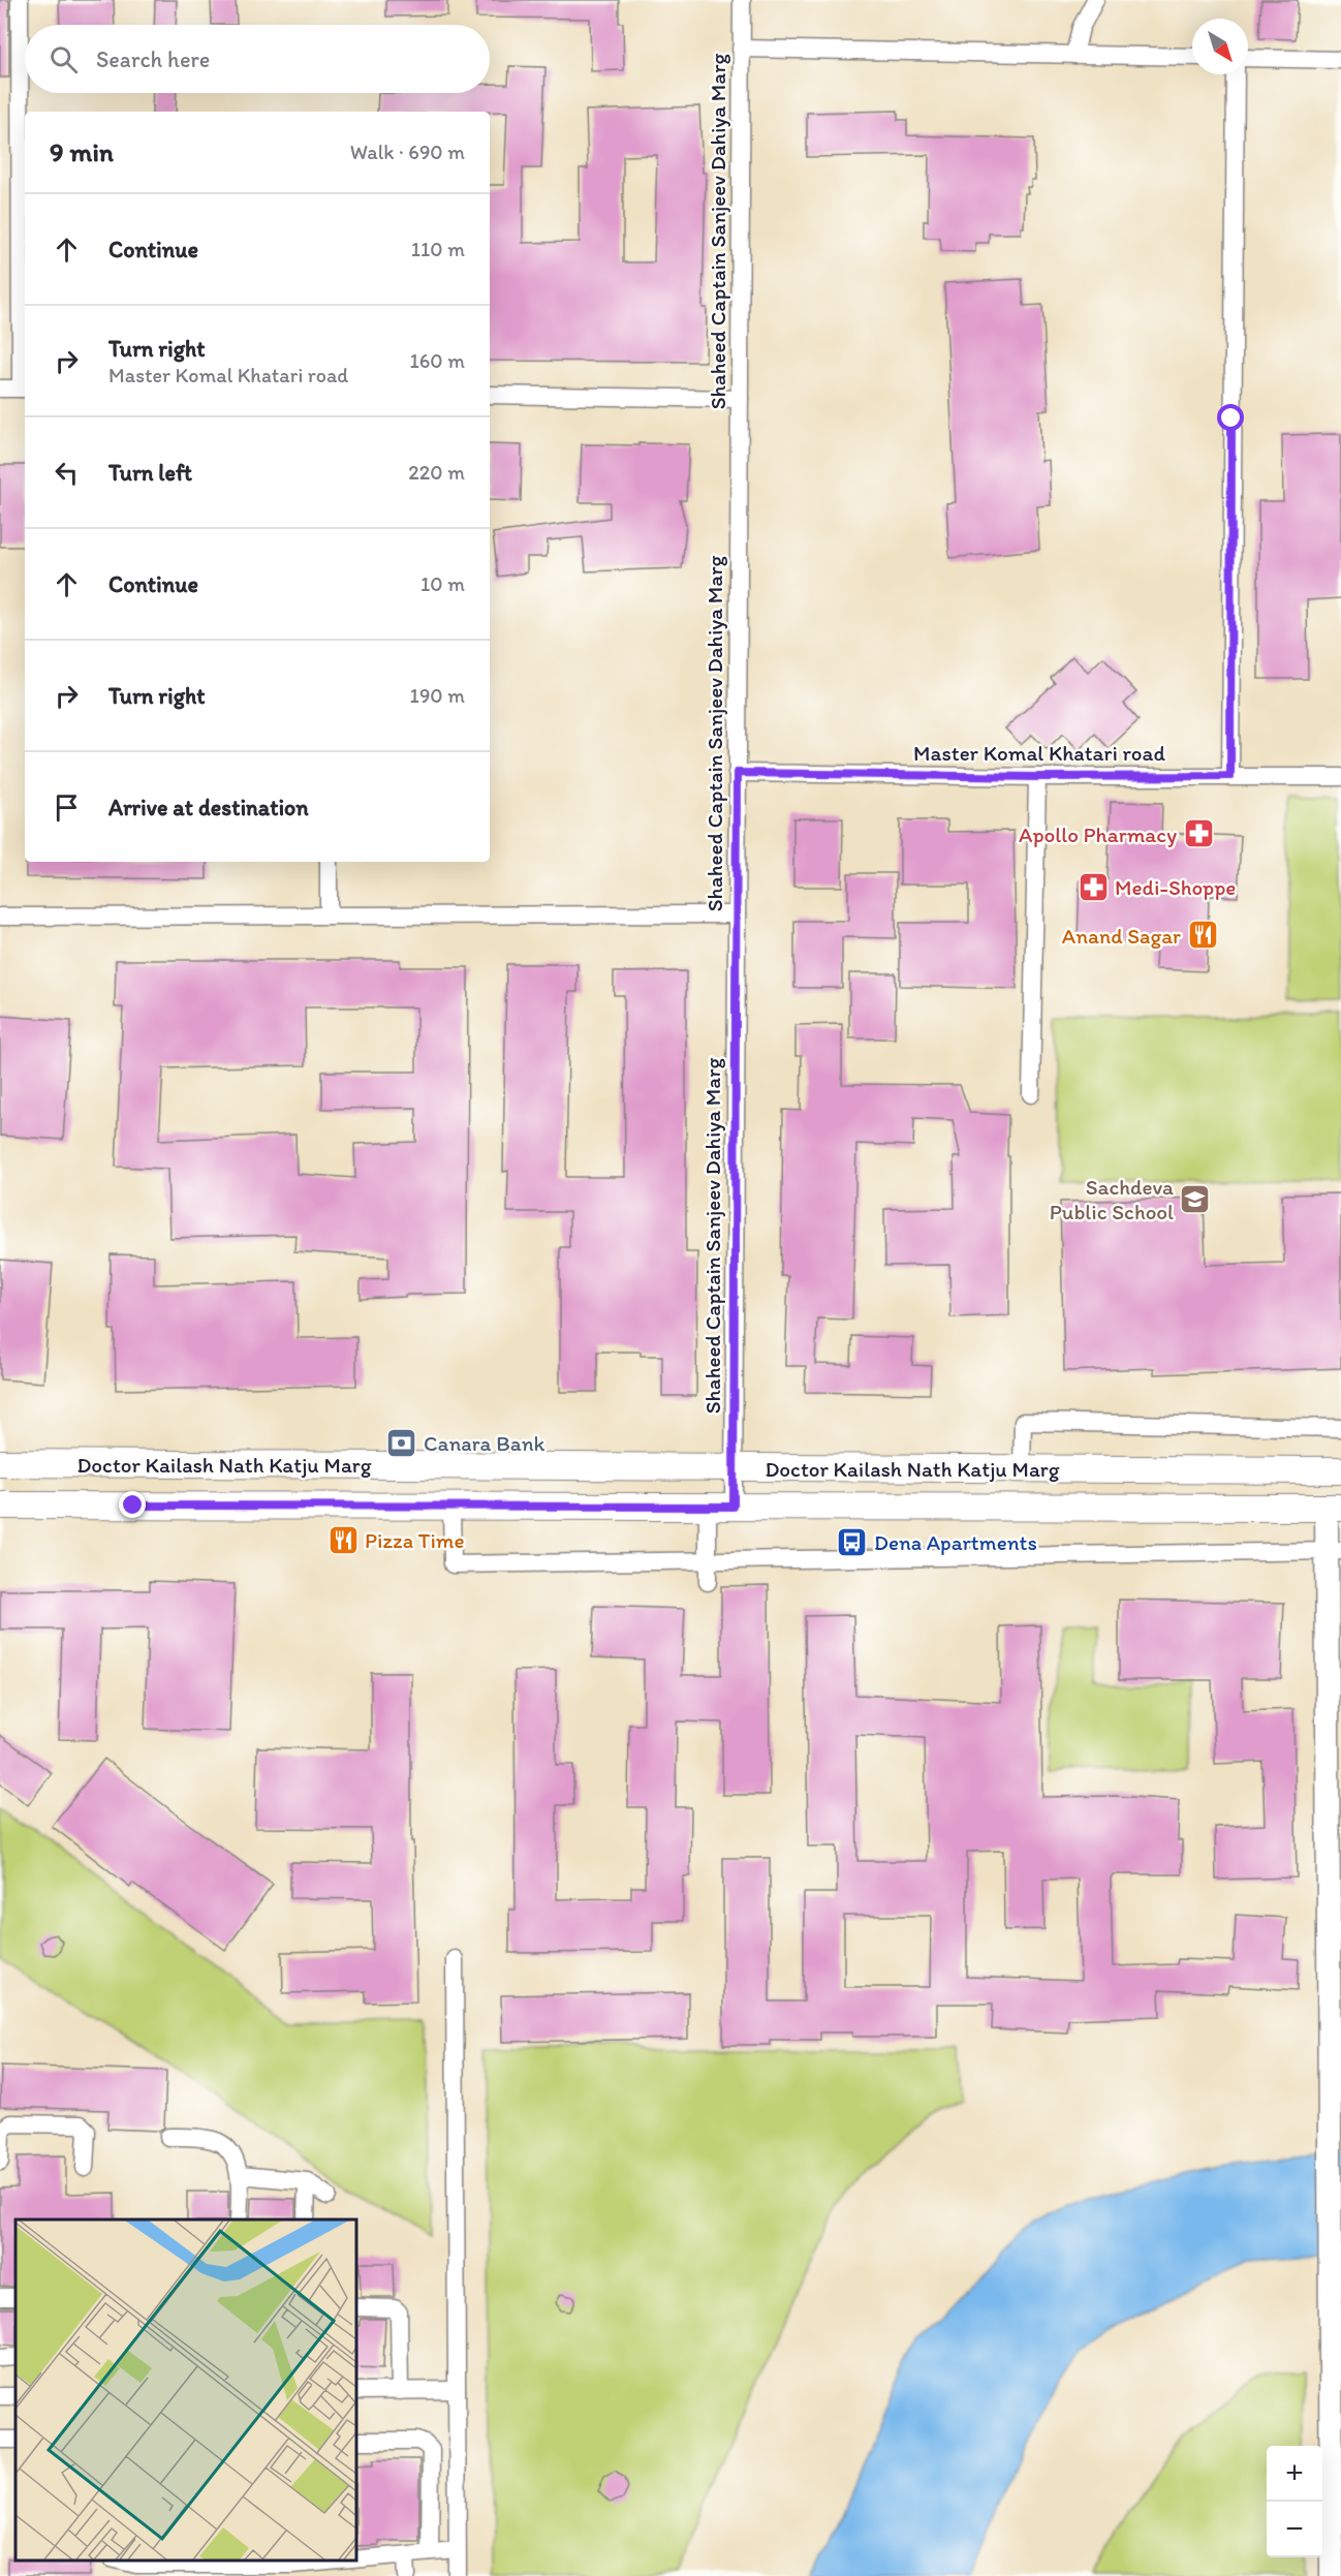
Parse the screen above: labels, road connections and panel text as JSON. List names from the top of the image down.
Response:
{
  "streets": {
    "main road": ["Doctor Kailash Nath Katju Marg"],
    "street": ["Shaheed Captain Sanjeev Dahiya Marg", "Master Komal Khatari road"]
  },
  "crossings": [
    ["Shaheed Captain Sanjeev Dahiya Marg", "Master Komal Khatari road"],
    ["Shaheed Captain Sanjeev Dahiya Marg", "Doctor Kailash Nath Katju Marg"]
  ],
  "places": {
    "pharmacy": ["Apollo Pharmacy", "Medi-Shoppe"],
    "restaurant": ["Anand Sagar", "Pizza Time"],
    "school or university": ["Sachdeva Public School"],
    "bank": ["Canara Bank"],
    "bus stop": ["Dena Apartments"]
  },
  "north": "bottom right",
  "page": {
    "search": "Search here",
    "heading": ["9 min", "Walk · 690 m"],
    "list": [
      ["Continue", "110 m"],
      ["Turn right", "Master Komal Khatari road", "160 m"],
      ["Turn left", "220 m"],
      ["Continue", "10 m"],
      ["Turn right", "190 m"],
      "Arrive at destination"
    ],
    "map_buttons": ["+", "−"]
  }
}
